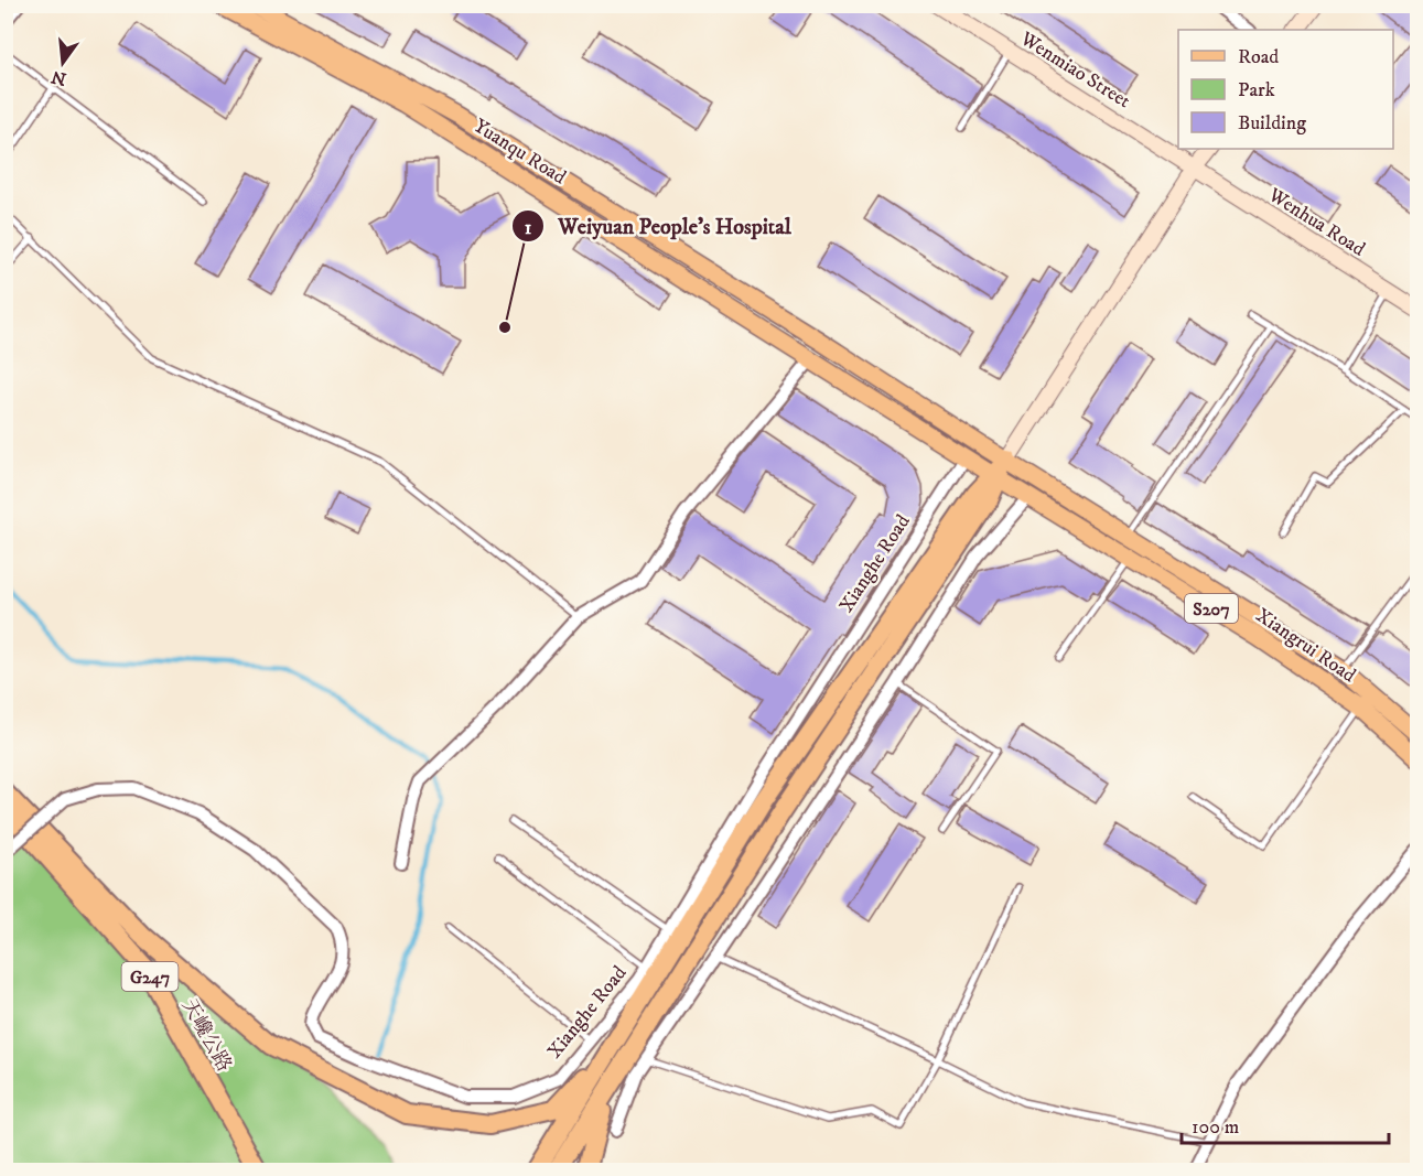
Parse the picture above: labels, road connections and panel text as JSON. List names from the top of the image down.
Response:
{
  "streets": {
    "highway": ["G247", "天巉公路"],
    "main road": [
      "Wenmiao Street",
      "Yuanqu Road",
      "Wenhua Road",
      "S207",
      "Xiangrui Road"
    ],
    "street": ["Xianghe Road"]
  },
  "crossings": [
    ["Wenmiao Street", "Wenhua Road"],
    ["Yuanqu Road", "Xianghe Road"],
    ["Yuanqu Road", "Xiangrui Road"]
  ],
  "places": ["Weiyuan People's Hospital"],
  "legend": ["Road", "Park", "Building"],
  "scale_bar": "100 m",
  "north": "bottom"
}
